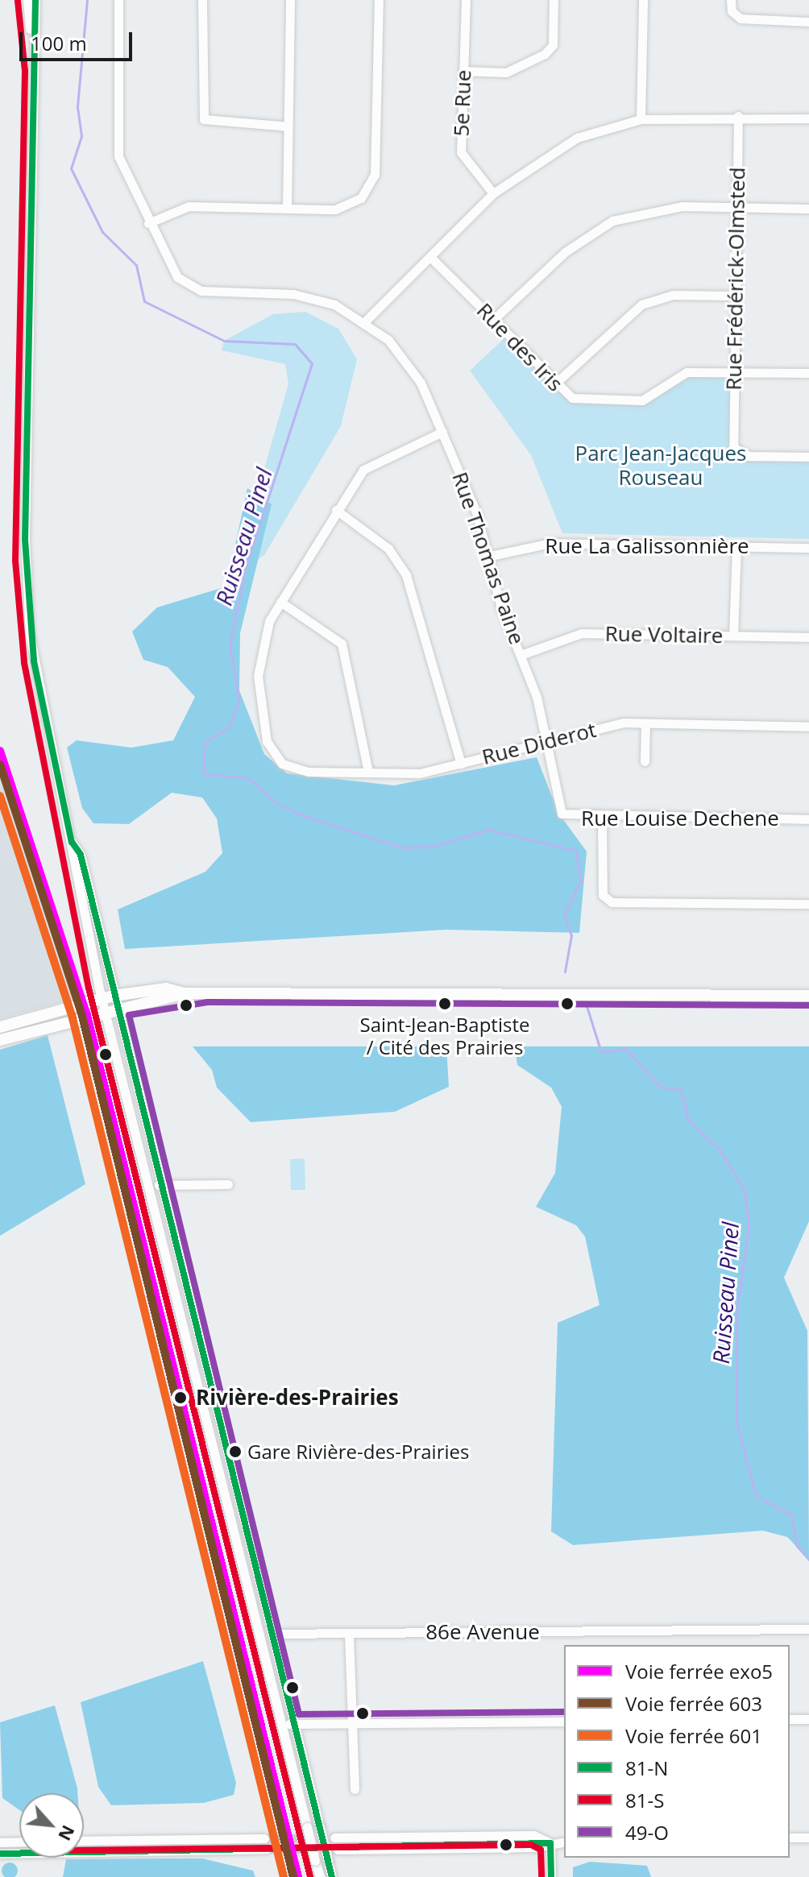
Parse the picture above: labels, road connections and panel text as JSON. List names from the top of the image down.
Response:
{
  "streets": {
    "street": [
      "5e Rue",
      "Rue Frédérick-Olmsted",
      "Rue des Iris",
      "Rue La Galissonnière",
      "Rue Thomas Paine",
      "Rue Voltaire",
      "Rue Diderot",
      "Rue Louise Dechene",
      "86e Avenue"
    ]
  },
  "crossings": [
    ["Rue Frédérick-Olmsted", "Rue des Iris"],
    ["Rue La Galissonnière", "Rue Thomas Paine"],
    ["Rue Thomas Paine", "Rue Voltaire"],
    ["Rue Thomas Paine", "Rue Diderot"],
    ["Rue Thomas Paine", "Rue Louise Dechene"]
  ],
  "water": ["Ruisseau Pinel"],
  "parks": ["Parc Jean-Jacques Rouseau"],
  "places": ["Saint-Jean-Baptiste / Cité des Prairies", "Rivière-des-Prairies", "Gare Rivière-des-Prairies"],
  "lines": [
    "transit line 81-N",
    "transit line 81-S",
    "rail line exo5",
    "rail line 603",
    "rail line 601",
    "transit line 49-O"
  ],
  "legend": [
    "Voie ferrée exo5",
    "Voie ferrée 603",
    "Voie ferrée 601",
    "81-N",
    "81-S",
    "49-O"
  ],
  "scale_bar": "100 m",
  "north": "bottom right"
}
